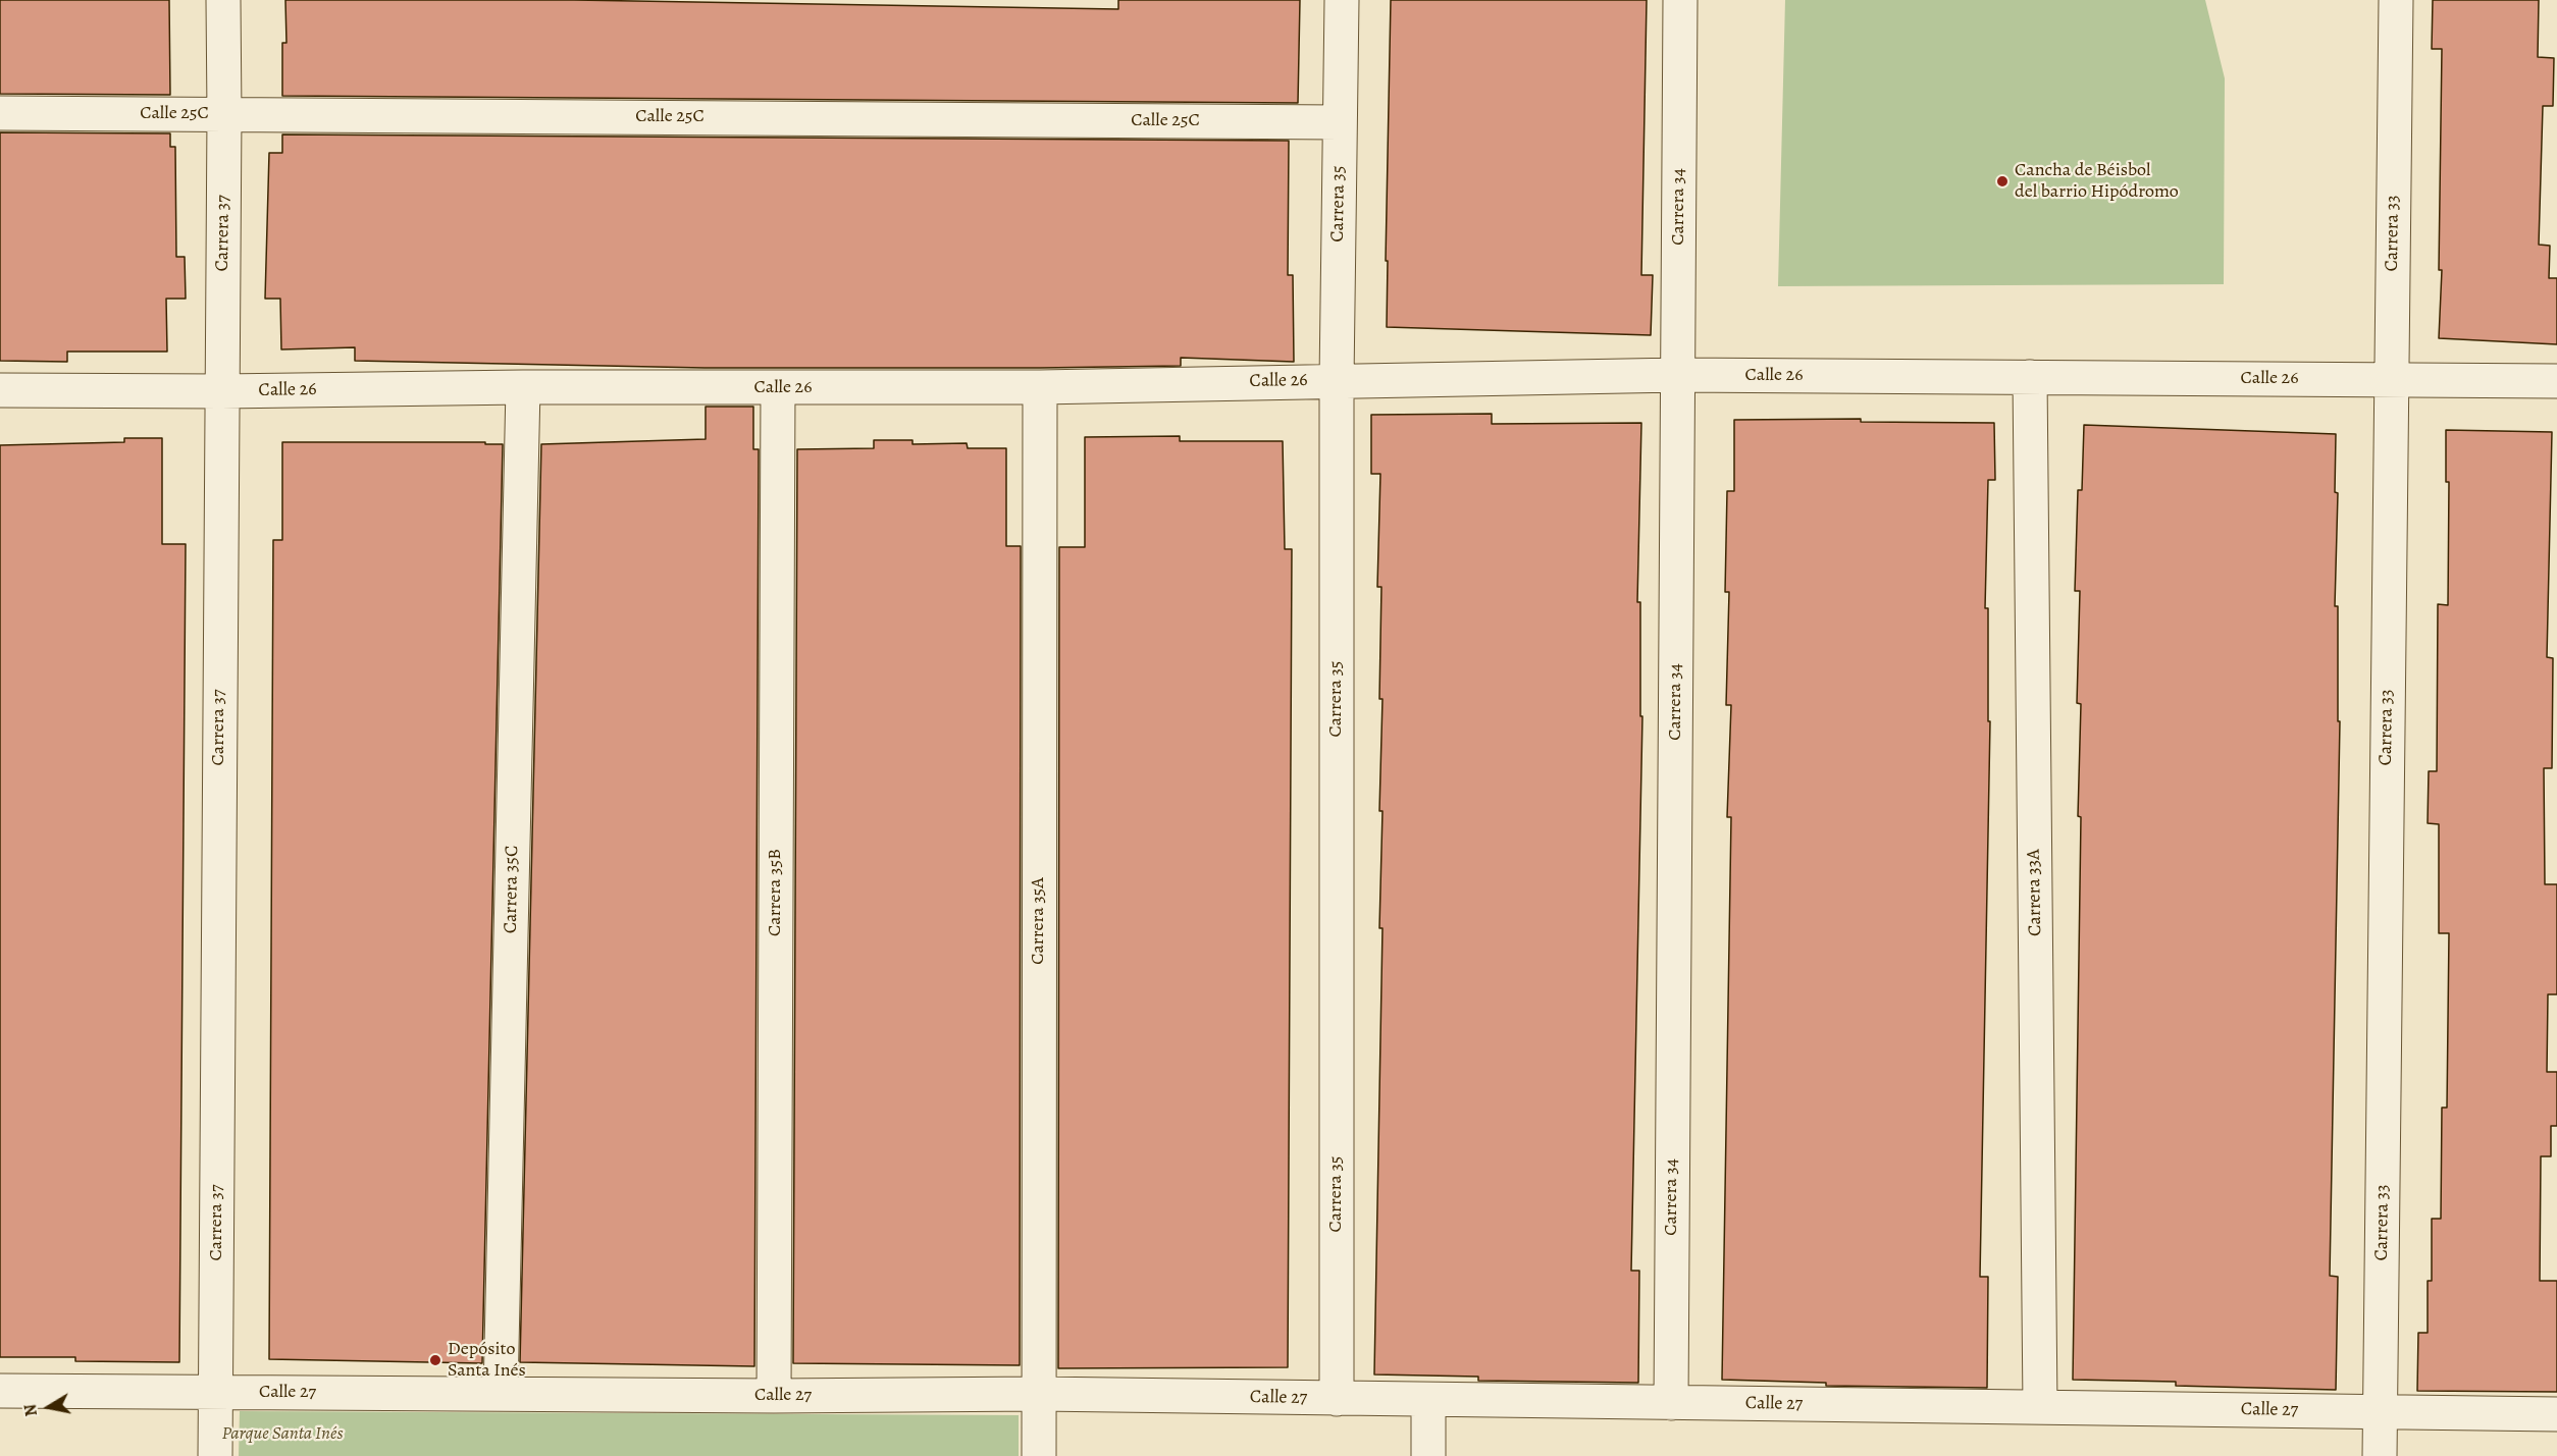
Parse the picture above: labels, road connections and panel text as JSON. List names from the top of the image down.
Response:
{
  "streets": {
    "street": [
      "Calle 25C",
      "Carrera 35",
      "Carrera 34",
      "Carrera 37",
      "Carrera 33",
      "Calle 26",
      "Carrera 35C",
      "Carrera 35B",
      "Carrera 33A",
      "Carrera 35A",
      "Calle 27"
    ]
  },
  "crossings": [
    ["Calle 25C", "Carrera 35"],
    ["Calle 25C", "Carrera 37"],
    ["Carrera 35", "Calle 26"],
    ["Carrera 35", "Calle 27"],
    ["Carrera 34", "Calle 26"],
    ["Carrera 34", "Calle 27"],
    ["Carrera 37", "Calle 26"],
    ["Carrera 37", "Calle 27"],
    ["Carrera 33", "Calle 26"],
    ["Carrera 33", "Calle 27"],
    ["Calle 26", "Carrera 35C"],
    ["Calle 26", "Carrera 35B"],
    ["Calle 26", "Carrera 33A"],
    ["Calle 26", "Carrera 35A"],
    ["Carrera 35C", "Calle 27"],
    ["Carrera 35B", "Calle 27"],
    ["Carrera 33A", "Calle 27"],
    ["Carrera 35A", "Calle 27"]
  ],
  "parks": ["Parque Santa Inés"],
  "places": ["Cancha de Béisbol del barrio Hipódromo", "Depósito Santa Inés"],
  "north": "left"
}
